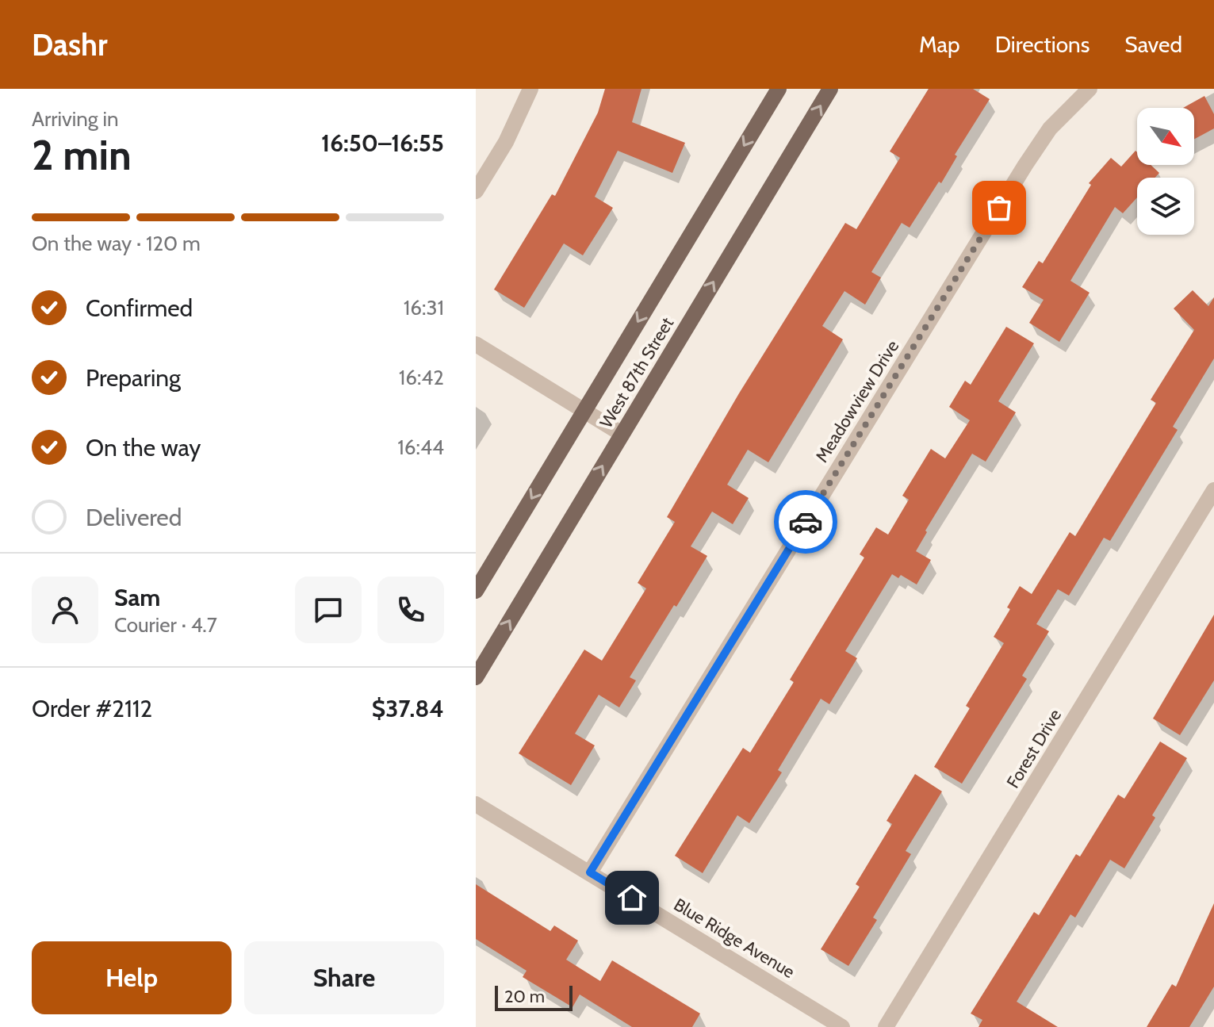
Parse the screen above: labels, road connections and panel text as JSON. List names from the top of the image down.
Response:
{
  "streets": {
    "main road": ["West 87th Street"],
    "street": ["Meadowview Drive", "Forest Drive", "Blue Ridge Avenue"]
  },
  "crossings": [
    ["Meadowview Drive", "Blue Ridge Avenue"]
  ],
  "scale_bar": "20 m",
  "north": "bottom right",
  "page": {
    "header": "Dashr",
    "nav": ["Map", "Directions", "Saved"],
    "heading": ["2 min", "Arriving in", "16:50–16:55"],
    "panel": [
      "Sam",
      "Courier · 4.7",
      "Order #2112",
      "$37.84"
    ],
    "bar": "On the way · 120 m",
    "list": [
      ["Confirmed", "16:31"],
      ["Preparing", "16:42"],
      ["On the way", "16:44"],
      "Delivered"
    ],
    "buttons": ["Help", "Share"],
    "scale": "20 m"
  }
}
